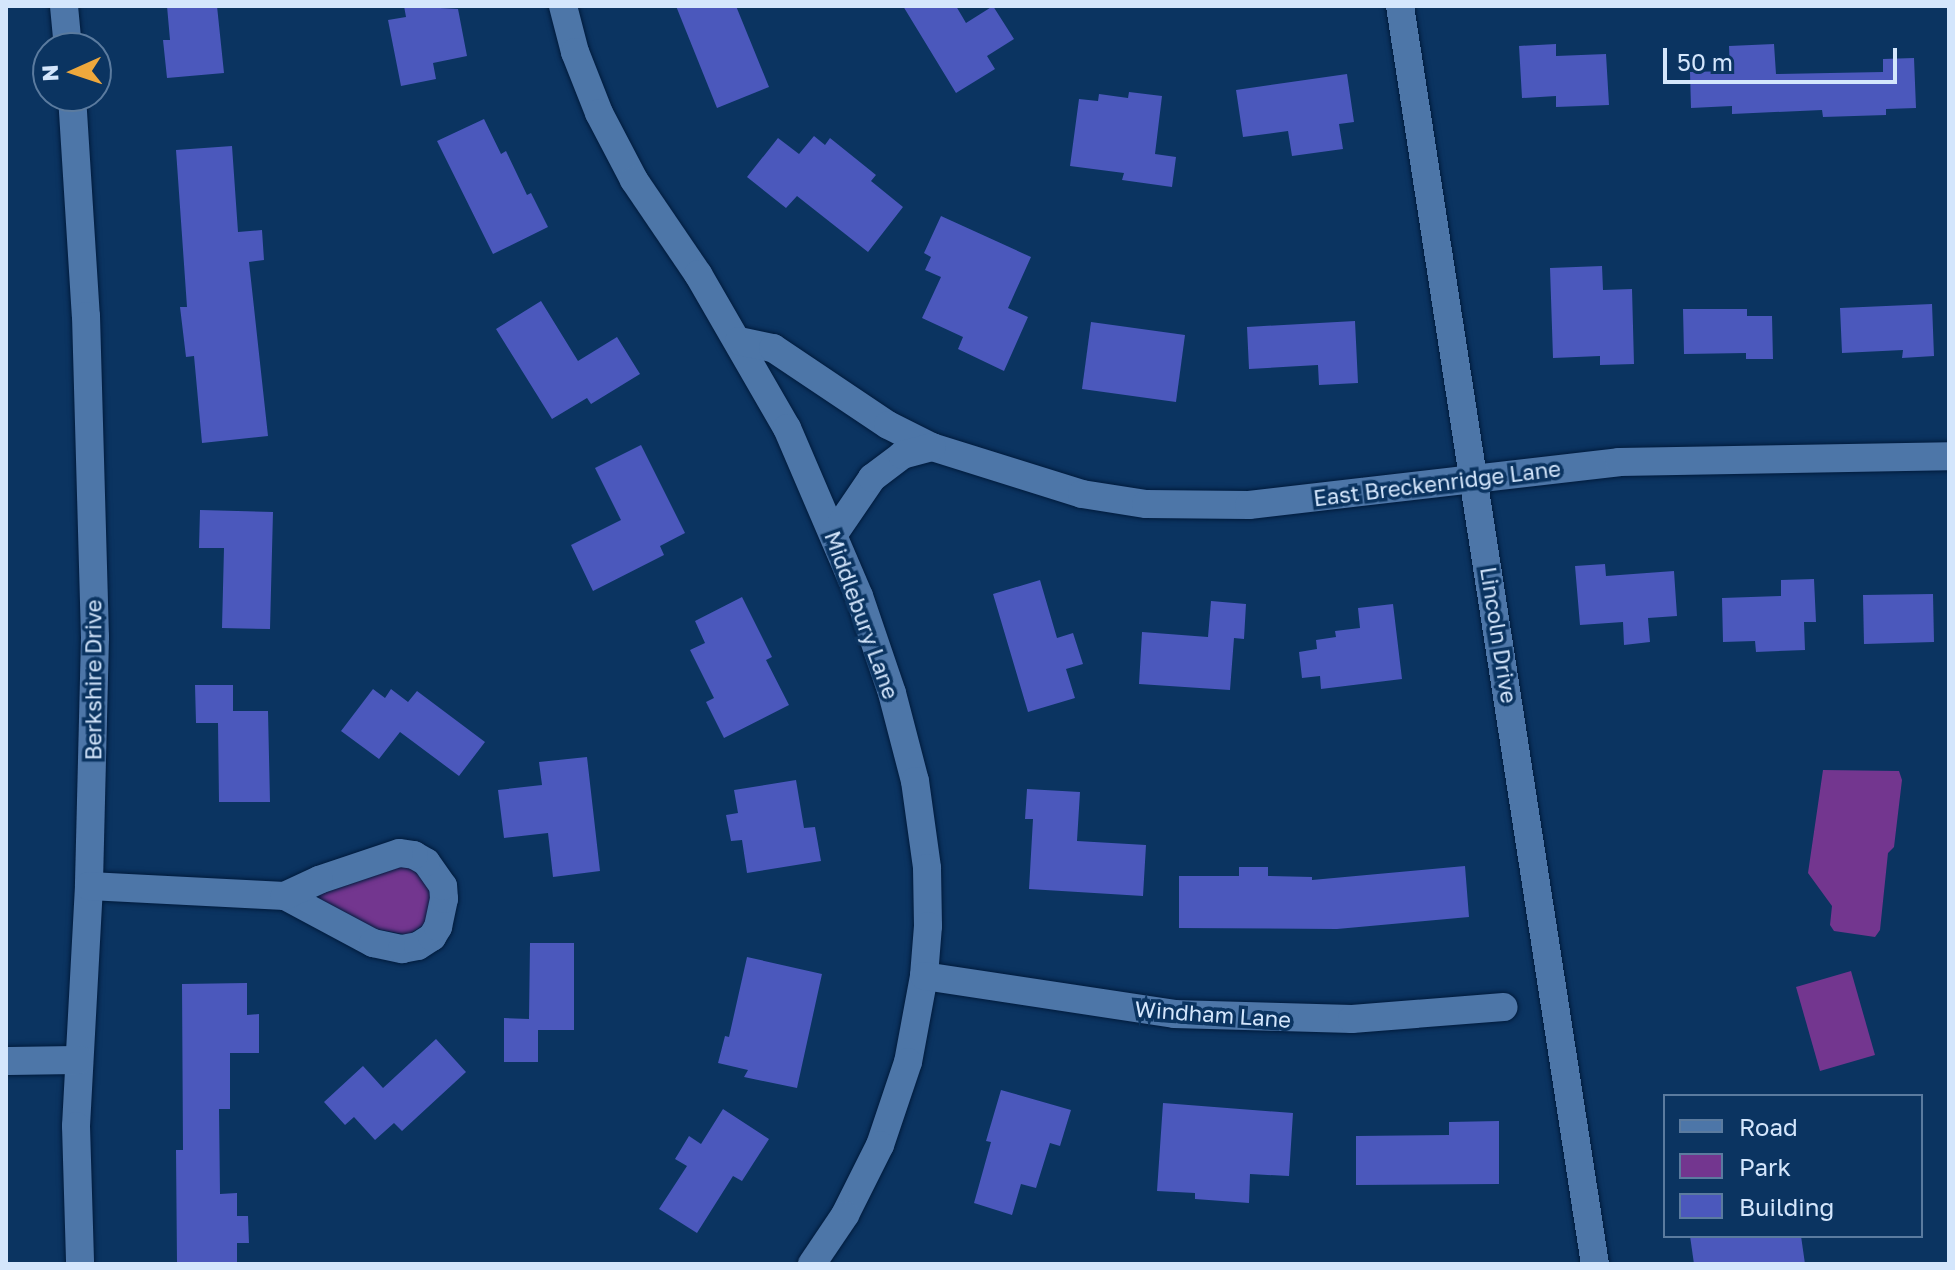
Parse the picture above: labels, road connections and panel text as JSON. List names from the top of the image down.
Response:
{
  "streets": {
    "street": [
      "East Breckenridge Lane",
      "Middlebury Lane",
      "Lincoln Drive",
      "Berkshire Drive",
      "Windham Lane"
    ]
  },
  "crossings": [
    ["East Breckenridge Lane", "Middlebury Lane"],
    ["East Breckenridge Lane", "Lincoln Drive"],
    ["Middlebury Lane", "Windham Lane"]
  ],
  "legend": ["Road", "Park", "Building"],
  "scale_bar": "50 m",
  "north": "left"
}
